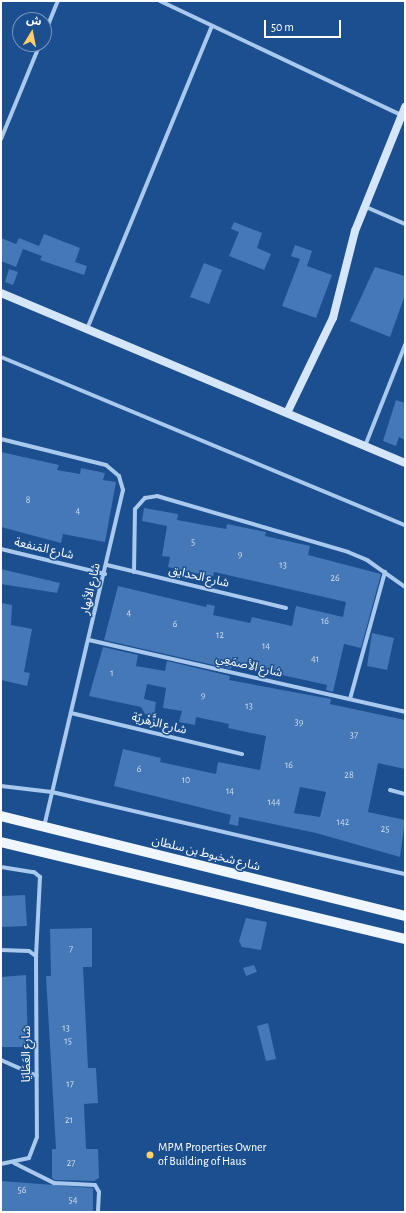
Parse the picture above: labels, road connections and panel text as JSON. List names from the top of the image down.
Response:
{
  "streets": {
    "main road": ["شارع شخبوط بن سلطان"],
    "street": [
      "شارع المَنفعة",
      "شارع الحدايق",
      "شارع الأنهار",
      "شارع الأصمَعِي",
      "شارع الزَّهْريّة",
      "شارع العَطَايَا"
    ]
  },
  "crossings": [
    ["شارع المَنفعة", "شارع الأنهار"],
    ["شارع الحدايق", "شارع الأنهار"],
    ["شارع الأنهار", "شارع الأصمَعِي"],
    ["شارع الأنهار", "شارع الزَّهْريّة"],
    ["شارع الأنهار", "شارع شخبوط بن سلطان"]
  ],
  "places": ["MPM Properties Owner of Building of Haus"],
  "house_numbers": [
    "8",
    "4",
    "5",
    "9",
    "13",
    "26",
    "4",
    "16",
    "6",
    "12",
    "14",
    "41",
    "1",
    "9",
    "13",
    "39",
    "37",
    "16",
    "6",
    "28",
    "10",
    "14",
    "144",
    "142",
    "25",
    "7",
    "13",
    "15",
    "17",
    "21",
    "27",
    "56",
    "54"
  ],
  "scale_bar": "50 m",
  "north": "top"
}
